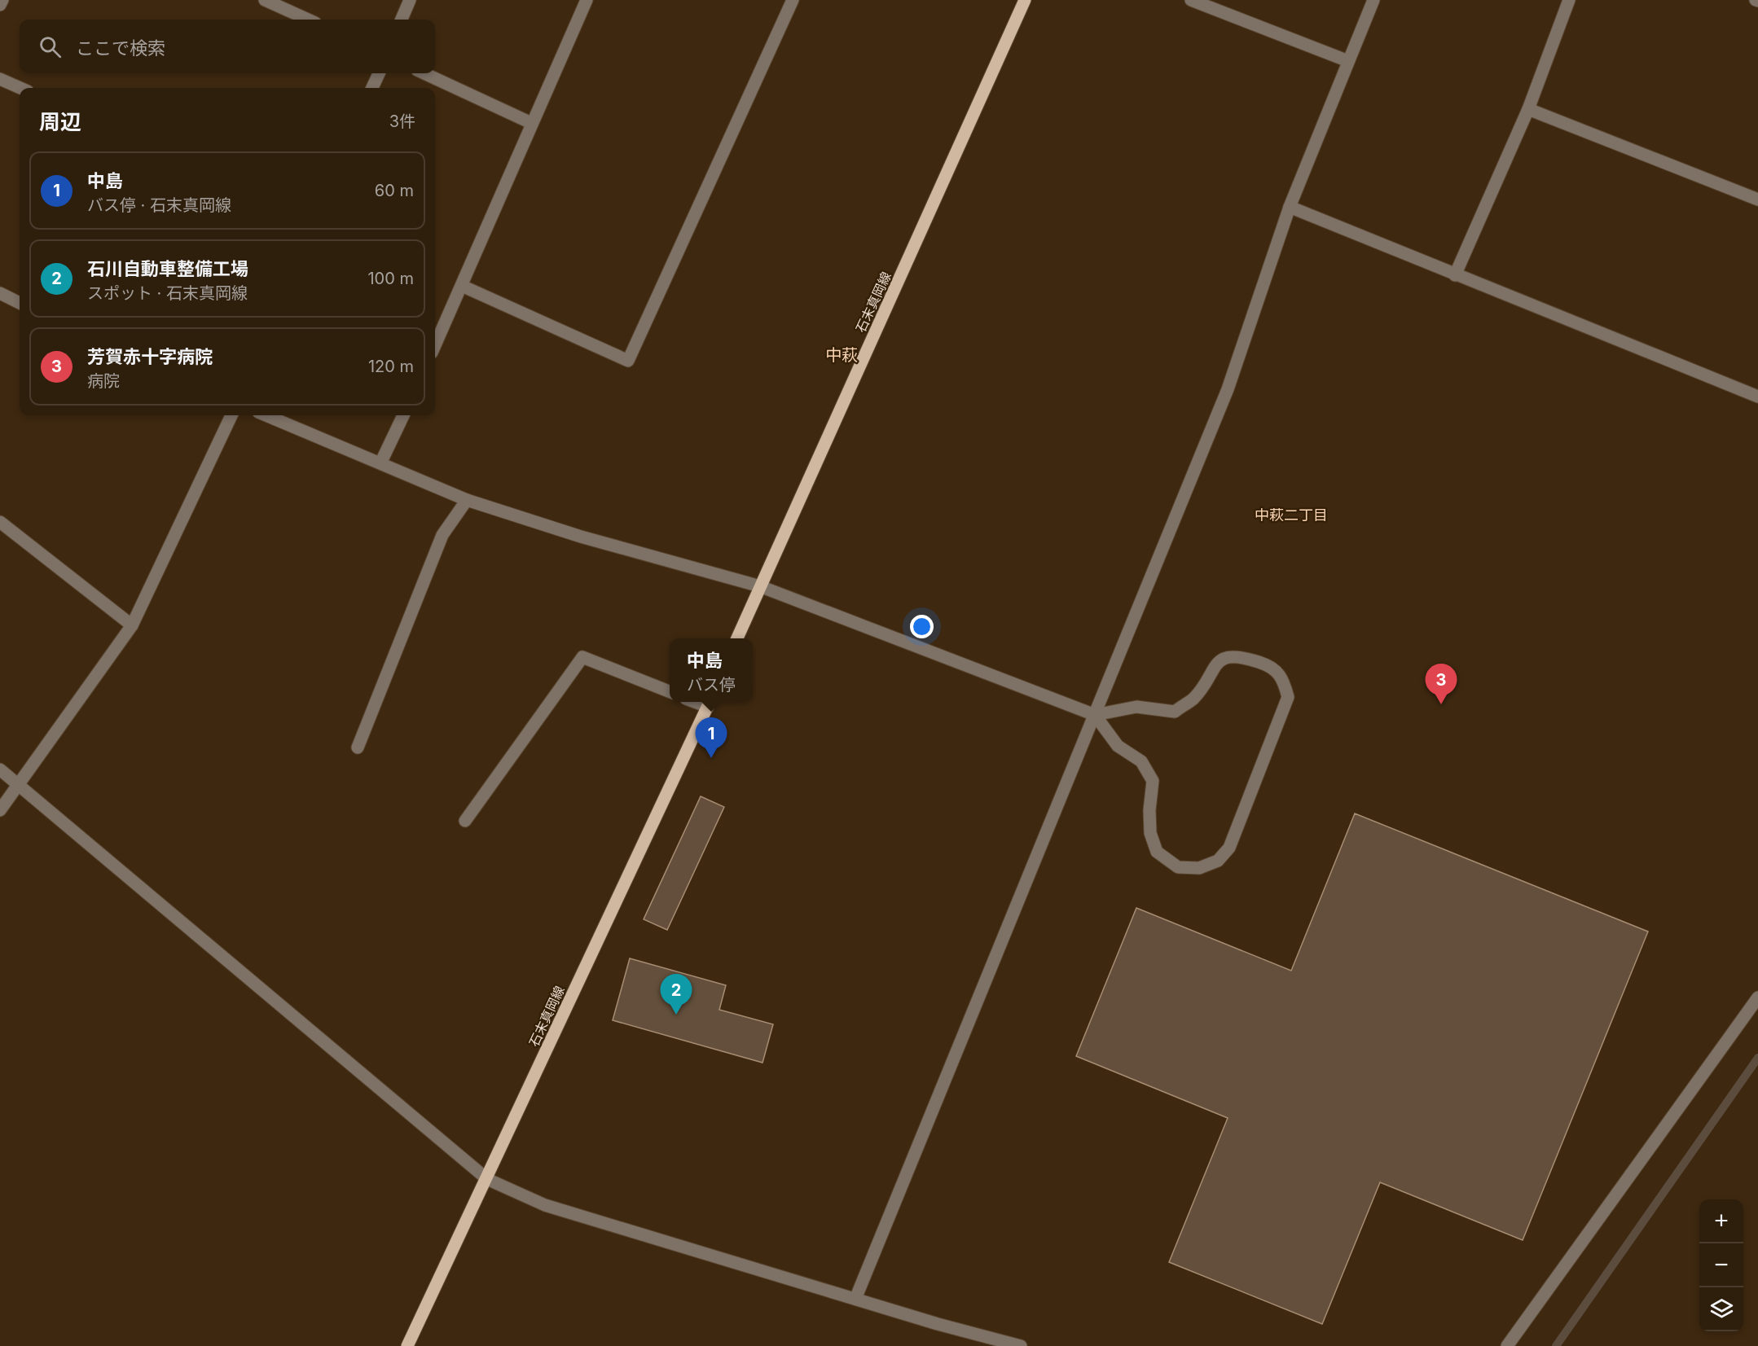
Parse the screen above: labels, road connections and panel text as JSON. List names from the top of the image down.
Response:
{
  "streets": {
    "main road": ["石末真岡線"]
  },
  "districts": ["中萩", "中萩二丁目"],
  "page": {
    "search": "ここで検索",
    "heading": ["周辺", "3件"],
    "list": [
      {
        "mark": "1",
        "name": "中島",
        "note": "バス停 · 石末真岡線",
        "value": "60 m"
      },
      {
        "mark": "2",
        "name": "石川自動車整備工場",
        "note": "スポット · 石末真岡線",
        "value": "100 m"
      },
      {
        "mark": "3",
        "name": "芳賀赤十字病院",
        "note": "病院",
        "value": "120 m"
      }
    ],
    "popup": ["中島", "バス停"],
    "pins": ["3", "1", "2"],
    "map_buttons": ["+", "−"]
  }
}
